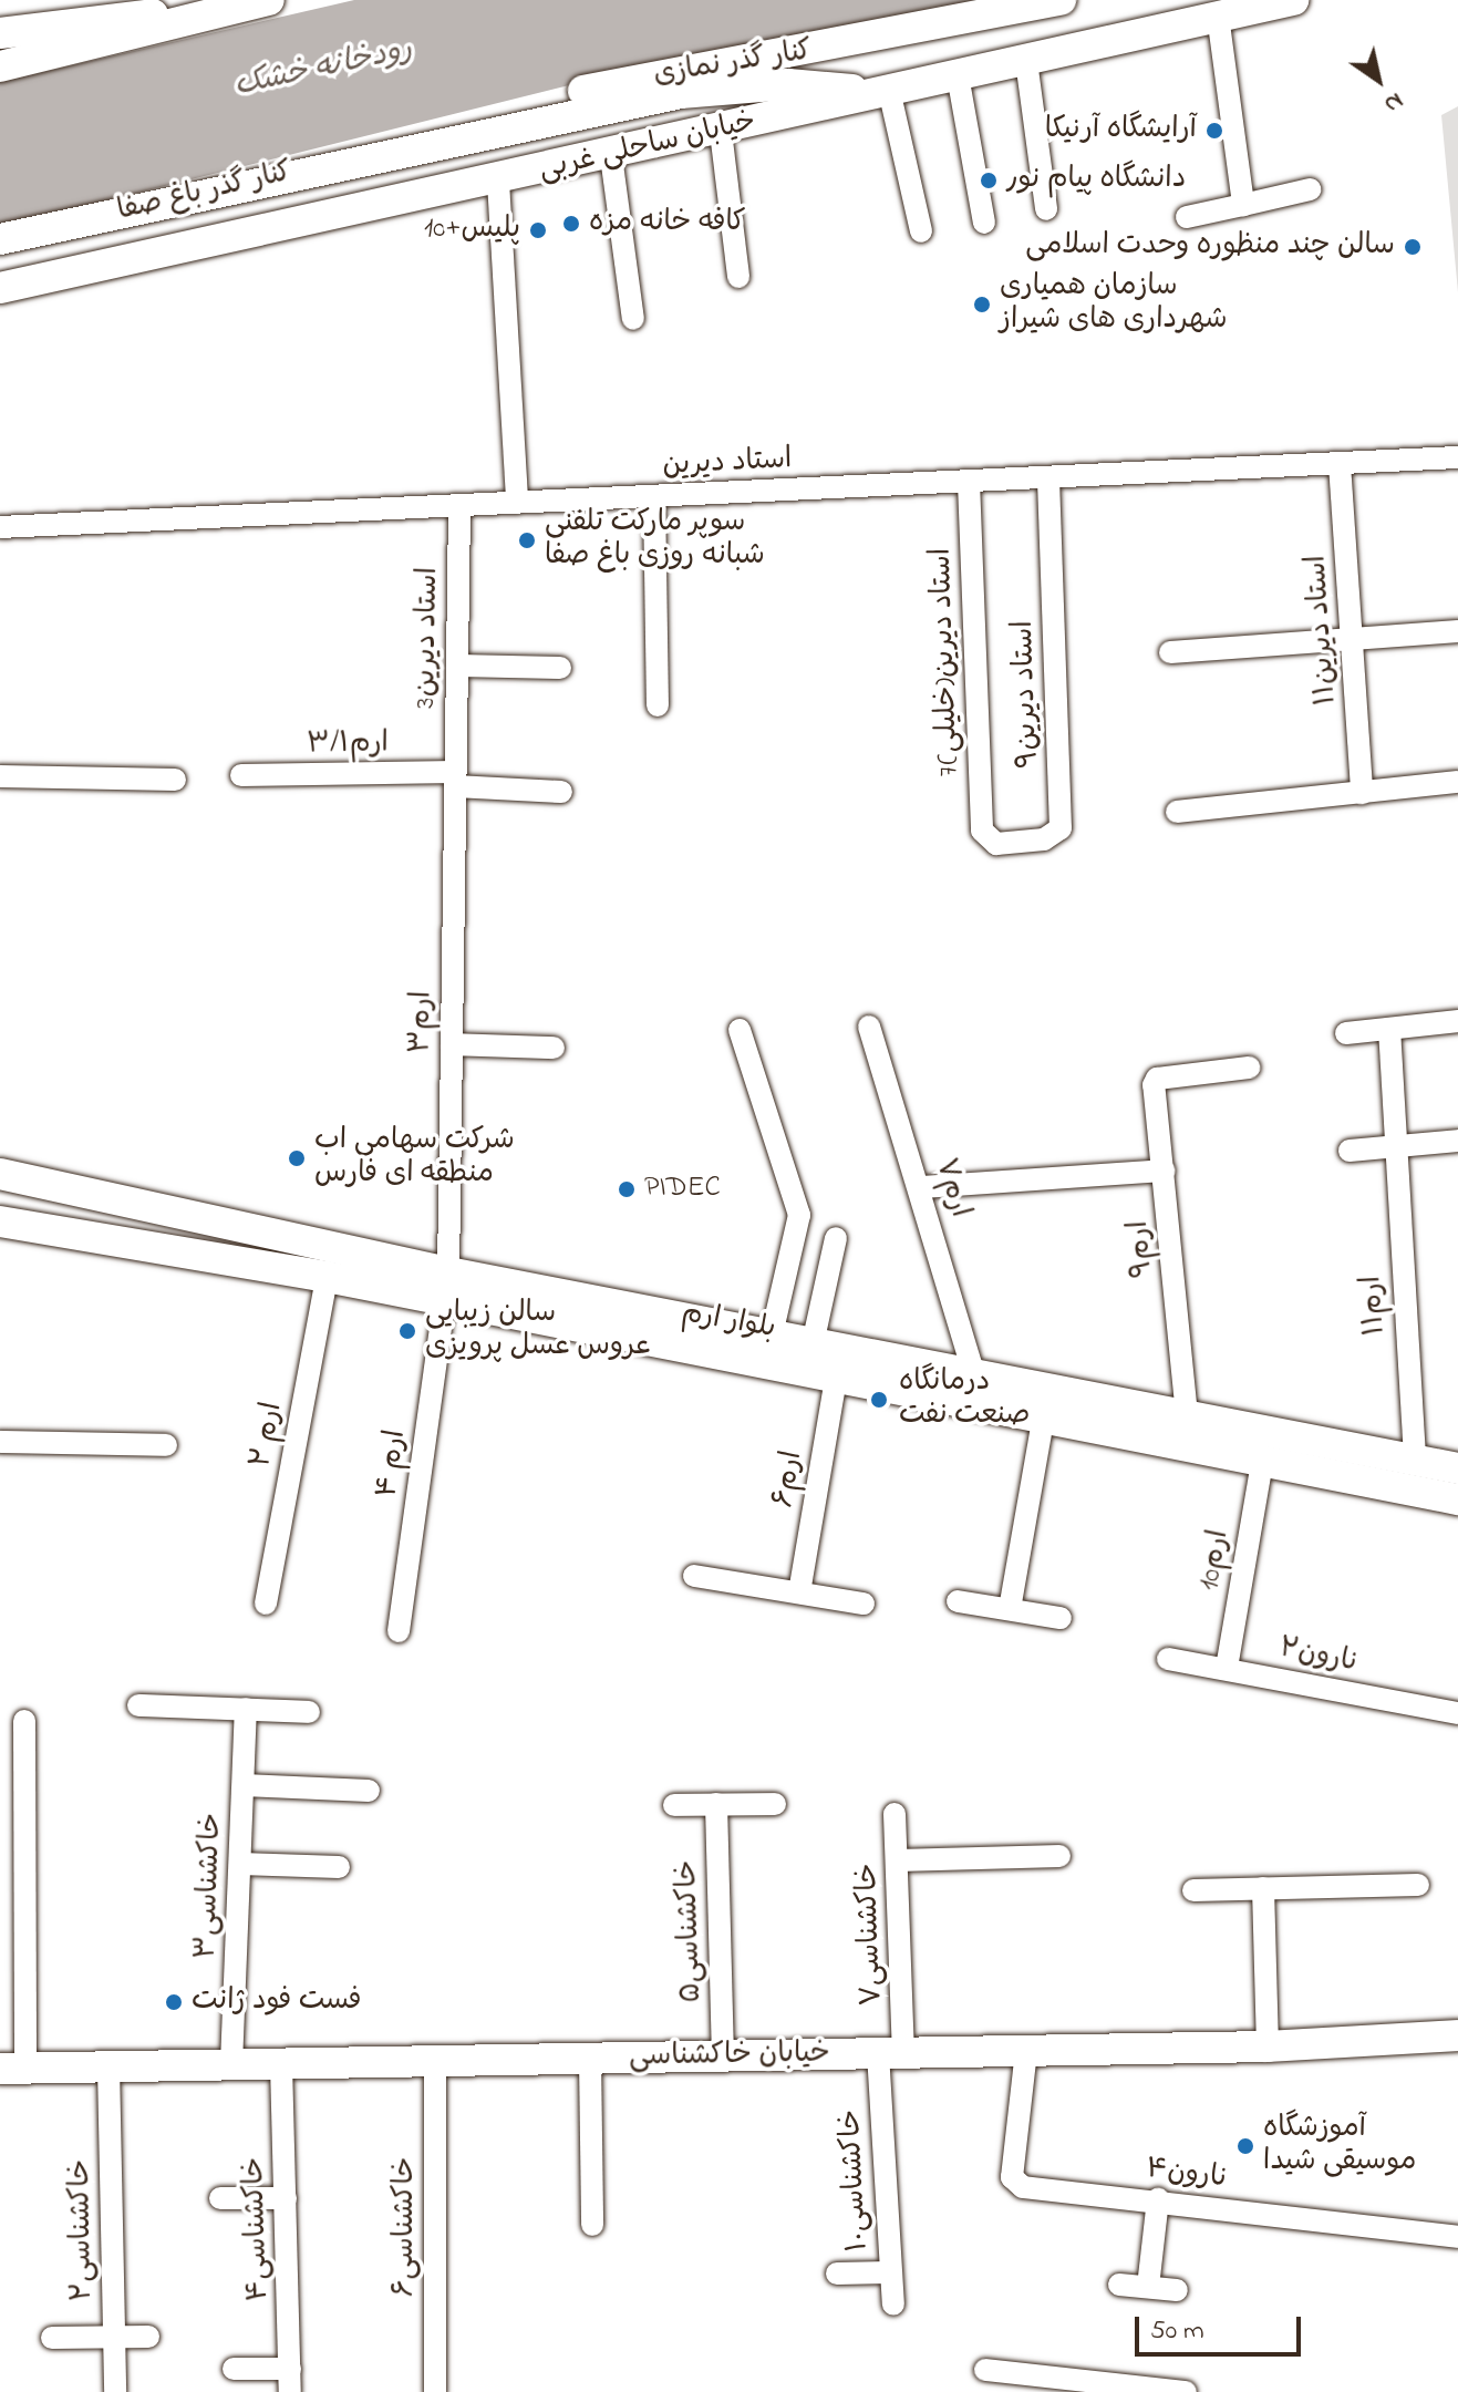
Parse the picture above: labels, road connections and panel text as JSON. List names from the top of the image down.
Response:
{
  "streets": {
    "main road": [
      "کنار گذر نمازی",
      "خیابان ساحلی غربی",
      "کنار گذر باغ صفا",
      "بلوار ارم",
      "خیابان خاکشناسی"
    ],
    "street": [
      "استاد دیرین",
      "استاد دیرین۱۱",
      "3استاد دیرین",
      "7استاد دیرین(خلیلی)",
      "استاد دیرین۹",
      "۳/۱ارم",
      "ارم۳",
      "ارم۷",
      "ارم۹",
      "ارم۱۱",
      "ارم ۲",
      "ارم ۴",
      "ارم۶",
      "ارم10",
      "نارون۲",
      "خاکشناسی۳",
      "خاکشناسی۵",
      "خاکشناسی۷",
      "نارون۴",
      "خاکشناسی۱۰",
      "خاکشناسی۶",
      "خاکشناسی۴",
      "خاکشناسی۲"
    ]
  },
  "crossings": [
    ["کنار گذر نمازی", "کنار گذر باغ صفا"],
    ["استاد دیرین", "استاد دیرین۱۱"],
    ["استاد دیرین", "3استاد دیرین"],
    ["استاد دیرین", "7استاد دیرین(خلیلی)"],
    ["استاد دیرین", "استاد دیرین۹"],
    ["3استاد دیرین", "۳/۱ارم"],
    ["3استاد دیرین", "ارم۳"],
    ["7استاد دیرین(خلیلی)", "استاد دیرین۹"],
    ["۳/۱ارم", "ارم۳"],
    ["ارم۳", "بلوار ارم"],
    ["ارم۷", "بلوار ارم"],
    ["ارم۹", "بلوار ارم"],
    ["ارم۱۱", "بلوار ارم"],
    ["بلوار ارم", "ارم ۲"],
    ["بلوار ارم", "ارم ۴"],
    ["بلوار ارم", "ارم۶"],
    ["بلوار ارم", "ارم10"],
    ["ارم10", "نارون۲"],
    ["خاکشناسی۳", "خیابان خاکشناسی"],
    ["خاکشناسی۵", "خیابان خاکشناسی"],
    ["خاکشناسی۷", "خیابان خاکشناسی"],
    ["خاکشناسی۷", "خاکشناسی۱۰"],
    ["خیابان خاکشناسی", "نارون۴"],
    ["خیابان خاکشناسی", "خاکشناسی۱۰"],
    ["خیابان خاکشناسی", "خاکشناسی۶"],
    ["خیابان خاکشناسی", "خاکشناسی۴"],
    ["خیابان خاکشناسی", "خاکشناسی۲"]
  ],
  "water": ["رودخانه خشک"],
  "places": [
    "آرایشگاه آرنیکا",
    "دانشگاه پیام نور",
    "کافه خانه مزه",
    "پلیس+10",
    "سالن چند منظوره وحدت اسلامی",
    "سازمان همیاری شهرداری های شیراز",
    "سوپر مارکت تلفنی شبانه روزی باغ صفا",
    "شرکت سهامی اب منطقه ای فارس",
    "PIDEC",
    "سالن زیبایی عروس عسل پرويزی",
    "درمانگاه صنعت نفت",
    "فست فود ژانت",
    "آموزشگاه موسیقی شیدا"
  ],
  "scale_bar": "50 m",
  "north": "bottom right"
}
